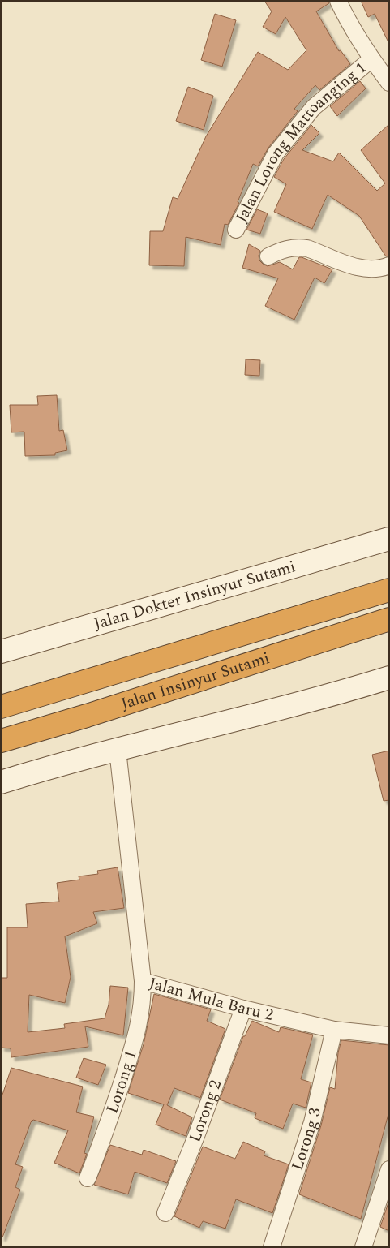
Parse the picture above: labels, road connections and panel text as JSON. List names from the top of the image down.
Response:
{
  "streets": {
    "highway": ["Jalan Insinyur Sutami"],
    "street": [
      "Jalan Lorong Mattoanging 1",
      "Jalan Dokter Insinyur Sutami",
      "Jalan Mula Baru 2",
      "Lorong 1",
      "Lorong 2",
      "Lorong 3"
    ]
  },
  "crossings": [
    ["Jalan Mula Baru 2", "Lorong 1"],
    ["Jalan Mula Baru 2", "Lorong 2"],
    ["Jalan Mula Baru 2", "Lorong 3"]
  ]
}
